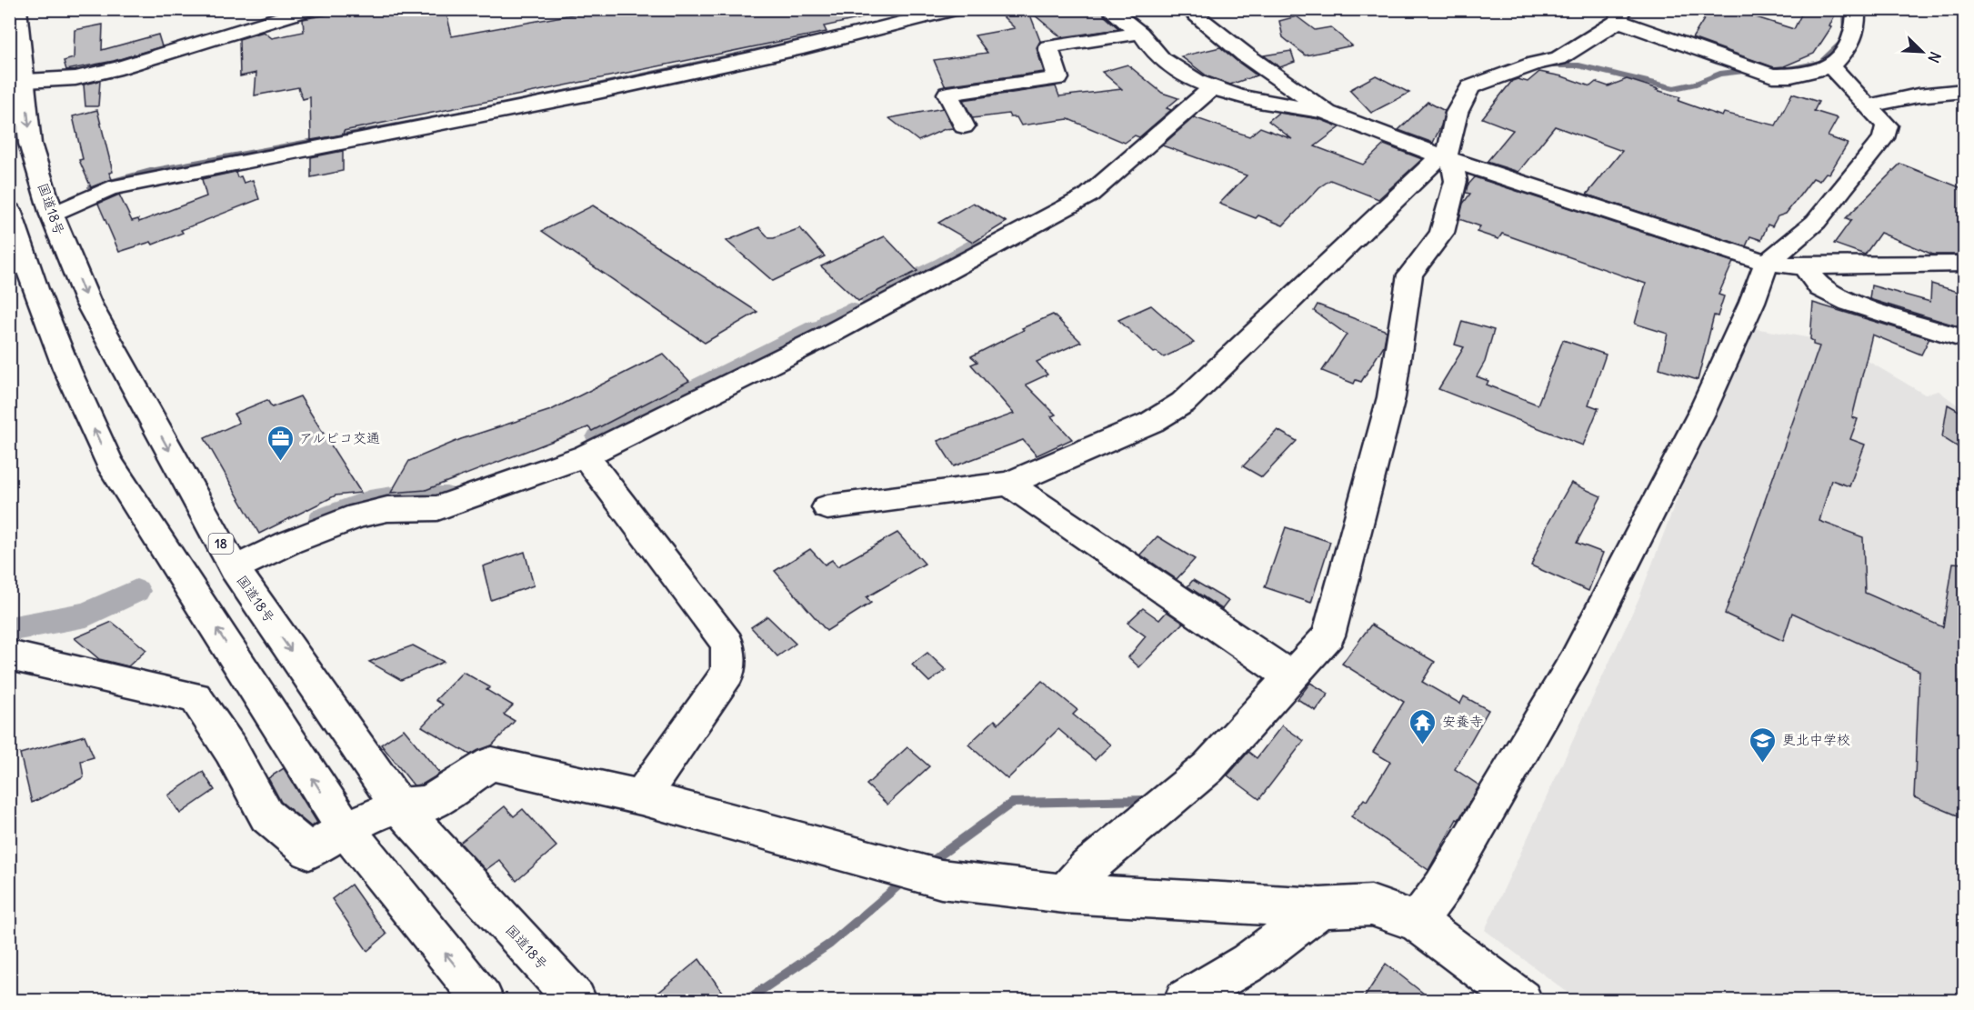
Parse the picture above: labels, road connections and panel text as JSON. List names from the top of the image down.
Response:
{
  "streets": {
    "main road": ["国道18号", "18"]
  },
  "places": {
    "office": ["アルピコ交通"],
    "temple": ["安養寺"],
    "school or university": ["更北中学校"]
  },
  "north": "bottom right"
}
